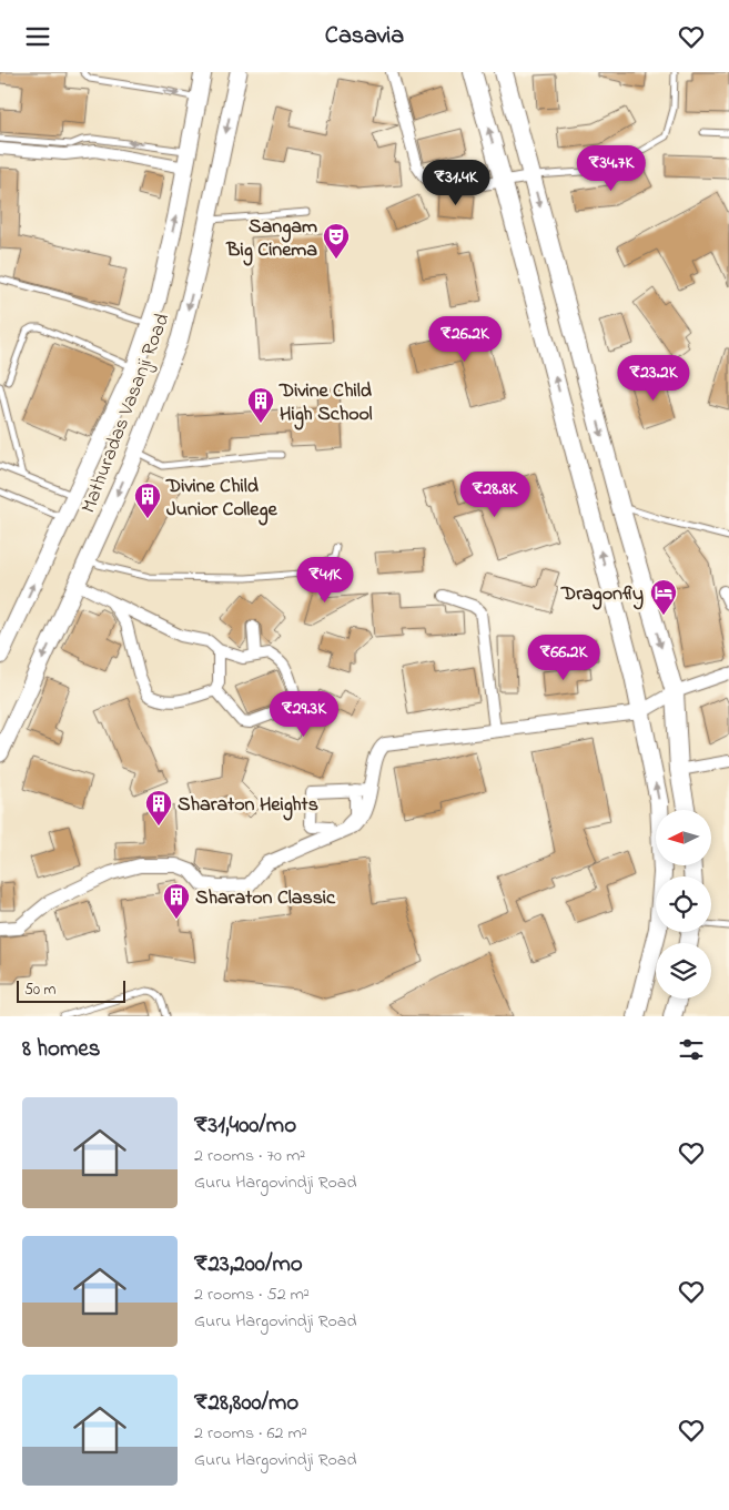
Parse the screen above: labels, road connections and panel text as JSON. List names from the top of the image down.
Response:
{
  "streets": {
    "main road": ["Mathuradas Vasanji Road"]
  },
  "places": {
    "theatre": ["Sangam Big Cinema"],
    "building": [
      "Divine Child High School",
      "Divine Child Junior College",
      "Sharaton Heights",
      "Sharaton Classic"
    ],
    "hotel": ["Dragonfly"]
  },
  "scale_bar": "50 m",
  "north": "left",
  "page": {
    "header": "Casavia",
    "price": [
      "₹34.7K",
      "₹31.4K",
      "₹26.2K",
      "₹23.2K",
      "₹28.8K",
      "₹41K",
      "₹66.2K",
      "₹29.3K"
    ],
    "scale": "50 m",
    "heading": "8 homes",
    "list": [
      {
        "name": "₹31,400/mo",
        "note": "2 rooms · 70 m² · Guru Hargovindji Road"
      },
      {
        "name": "₹23,200/mo",
        "note": "2 rooms · 52 m² · Guru Hargovindji Road"
      },
      {
        "name": "₹28,800/mo",
        "note": "2 rooms · 62 m² · Guru Hargovindji Road"
      }
    ]
  }
}
